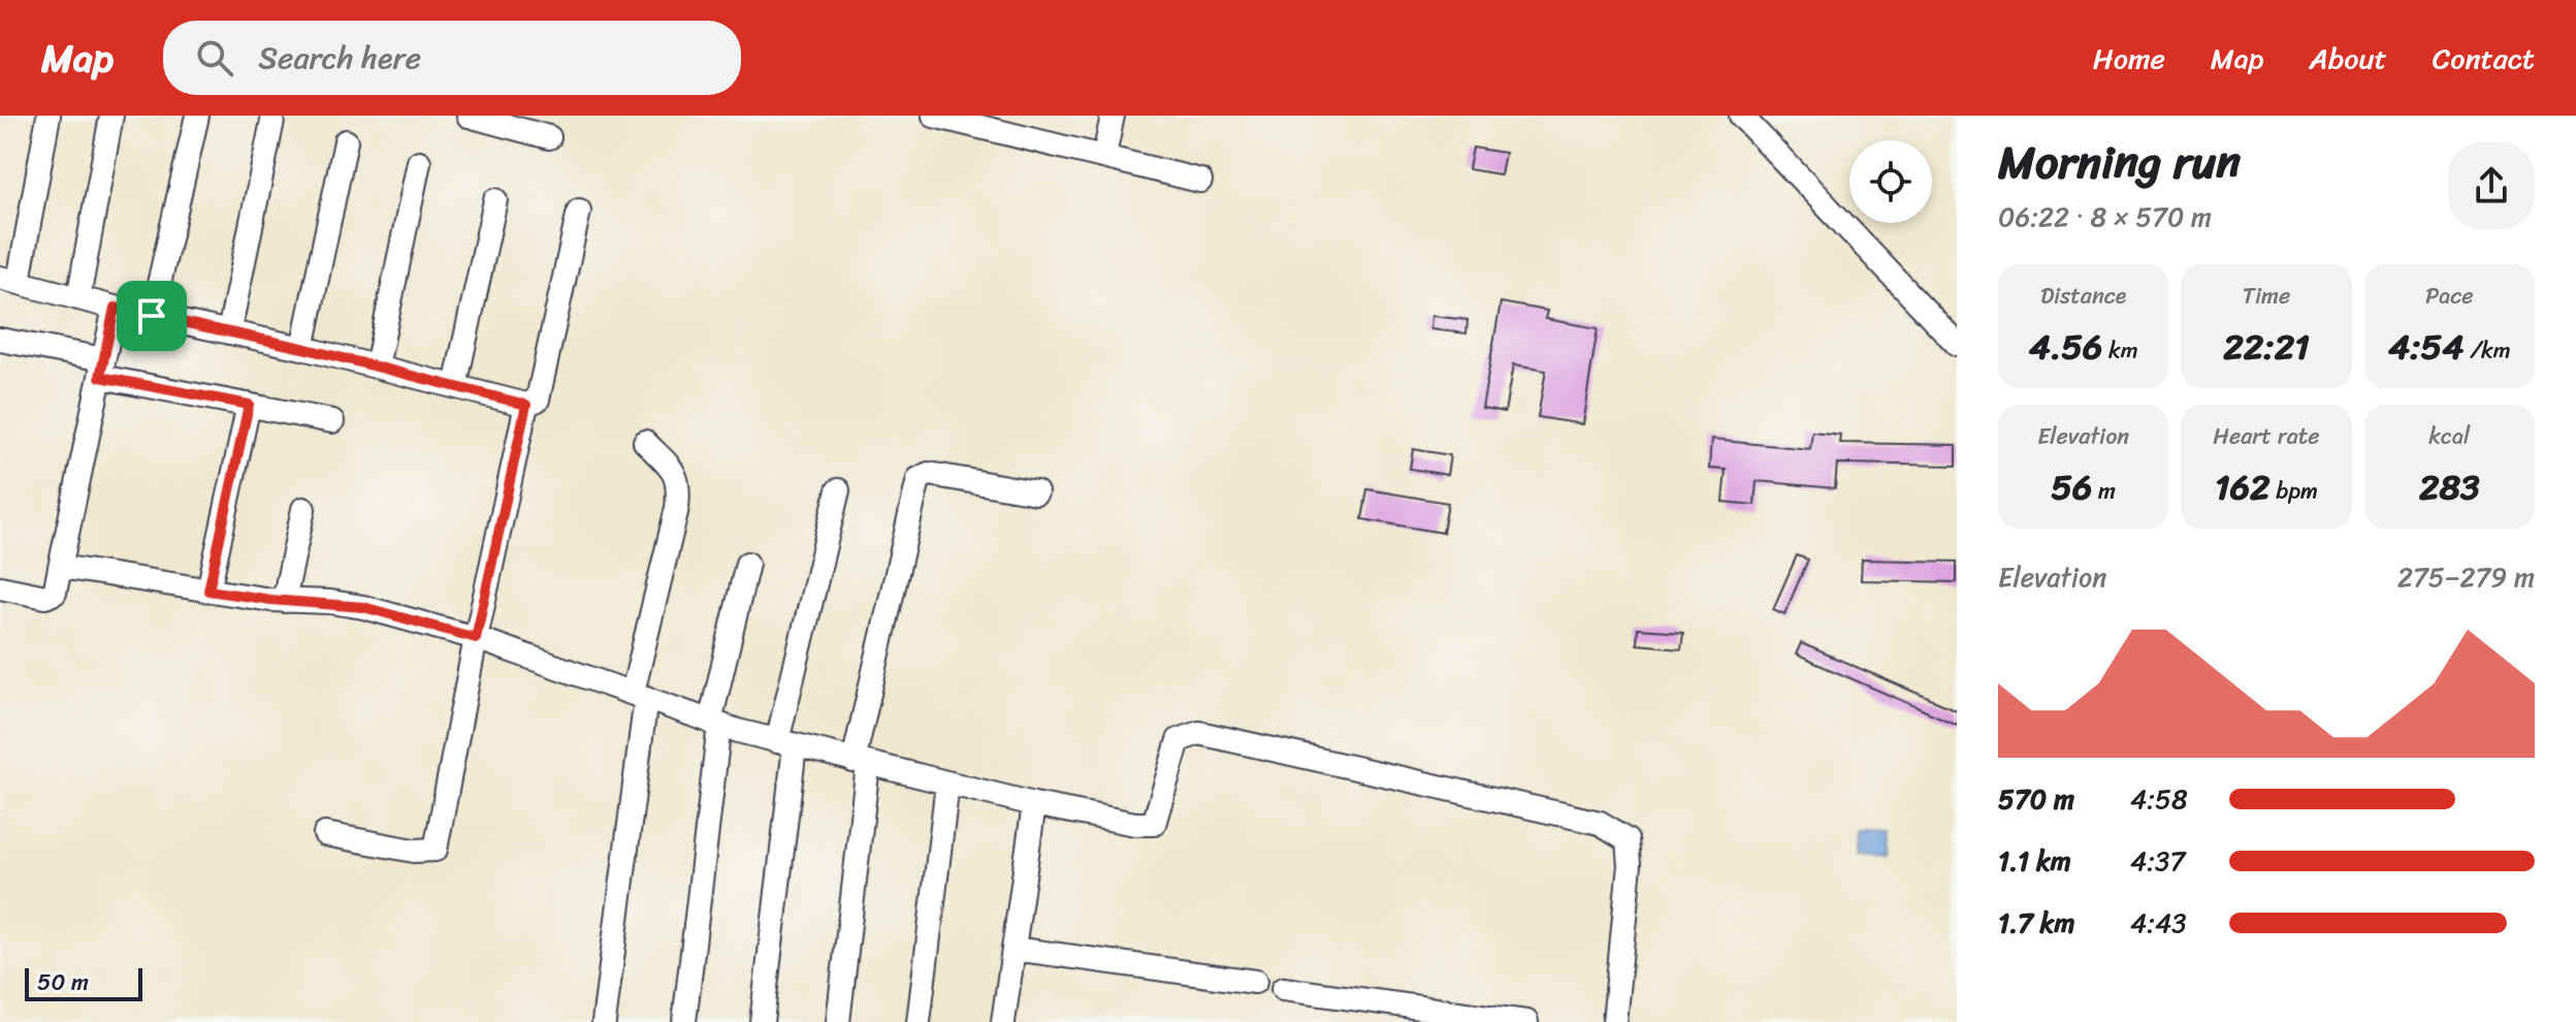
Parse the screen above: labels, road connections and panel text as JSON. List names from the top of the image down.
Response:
{
  "scale_bar": "50 m",
  "page": {
    "header": "Map",
    "search": "Search here",
    "nav": [
      "Home",
      "Map",
      "About",
      "Contact"
    ],
    "heading": ["Morning run", "06:22 · 8 × 570 m"],
    "stats": [
      ["Distance", "4.56 km"],
      ["Time", "22:21"],
      ["Pace", "4:54 /km"],
      ["Elevation", "56 m"],
      ["Heart rate", "162 bpm"],
      ["kcal", "283"]
    ],
    "chart": ["Elevation", "275–279 m"],
    "list": [
      {
        "name": "570 m",
        "note": "4:58"
      },
      {
        "name": "1.1 km",
        "note": "4:37"
      },
      {
        "name": "1.7 km",
        "note": "4:43"
      }
    ],
    "scale": "50 m"
  }
}
